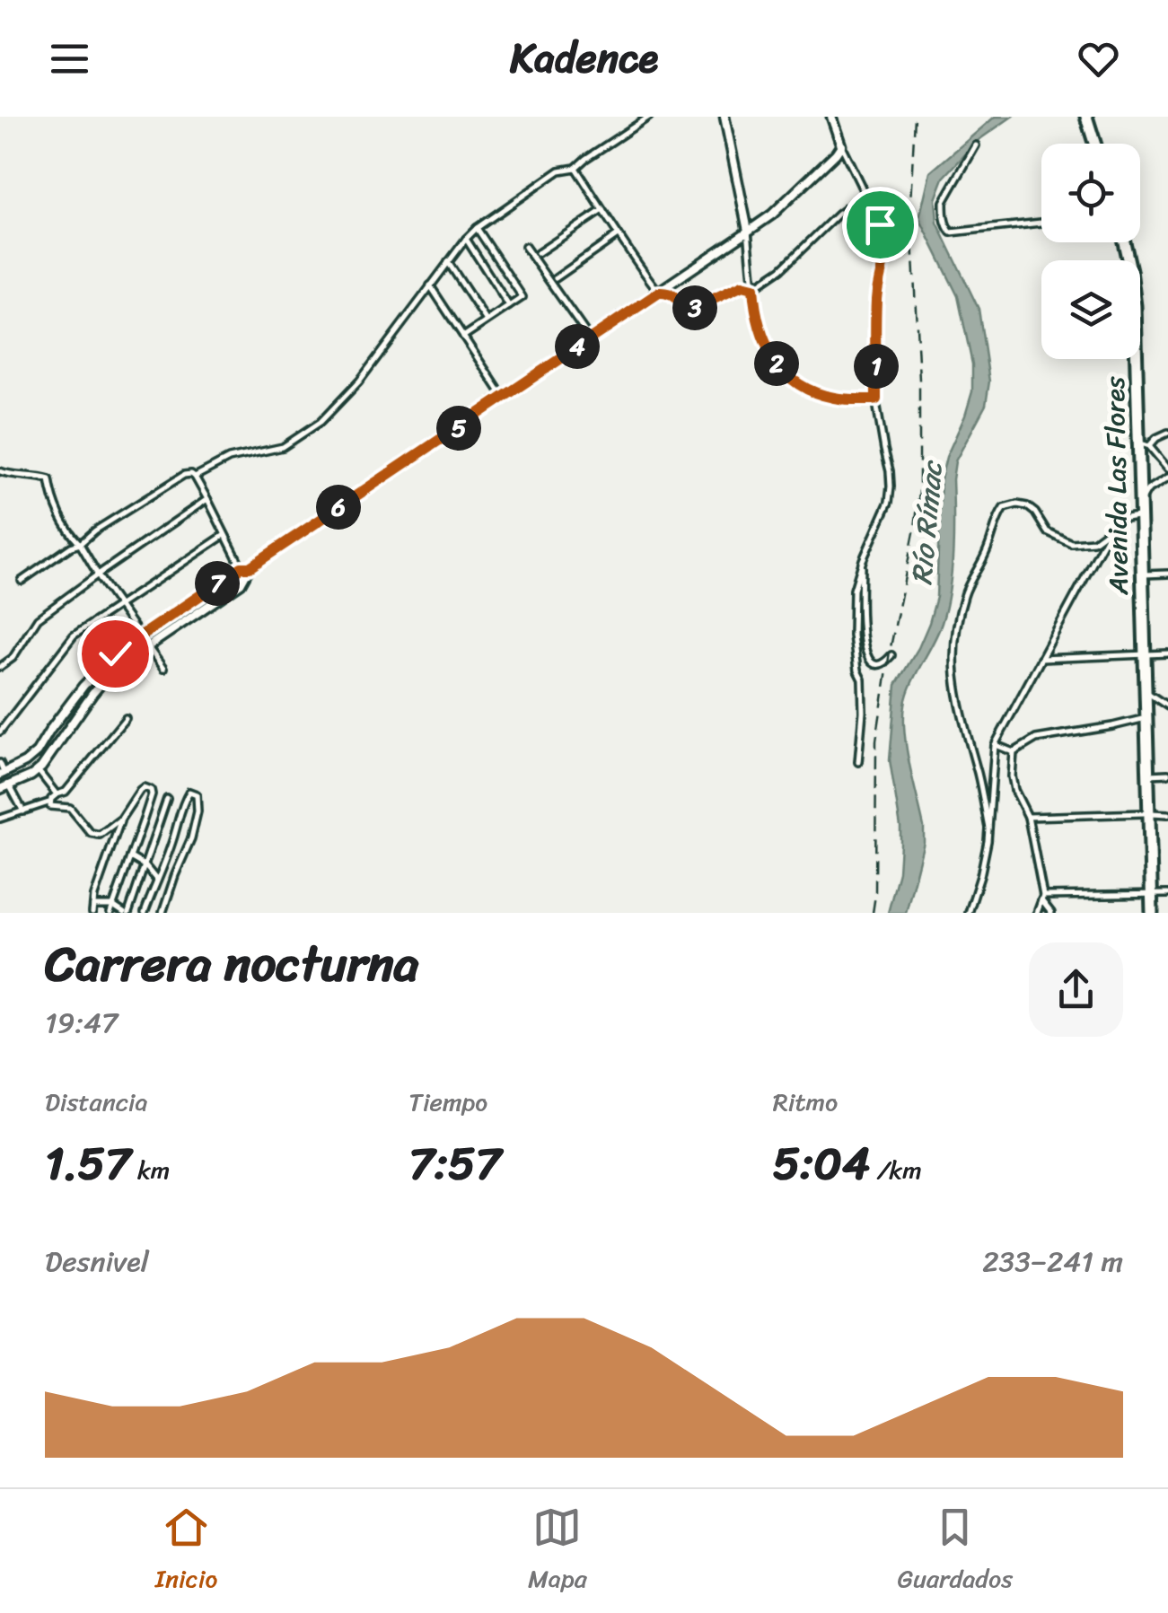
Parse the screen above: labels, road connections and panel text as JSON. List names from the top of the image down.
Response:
{
  "streets": {
    "highway": ["Avenida Las Flores"]
  },
  "water": ["Río Rímac"],
  "page": {
    "header": "Kadence",
    "pins": [
      "3",
      "4",
      "2",
      "1",
      "5",
      "6",
      "7"
    ],
    "heading": ["Carrera nocturna", "19:47"],
    "stats": [
      ["Distancia", "1.57 km"],
      ["Tiempo", "7:57"],
      ["Ritmo", "5:04 /km"]
    ],
    "chart": ["Desnivel", "233–241 m"],
    "tabs": ["Inicio", "Mapa", "Guardados"]
  }
}
